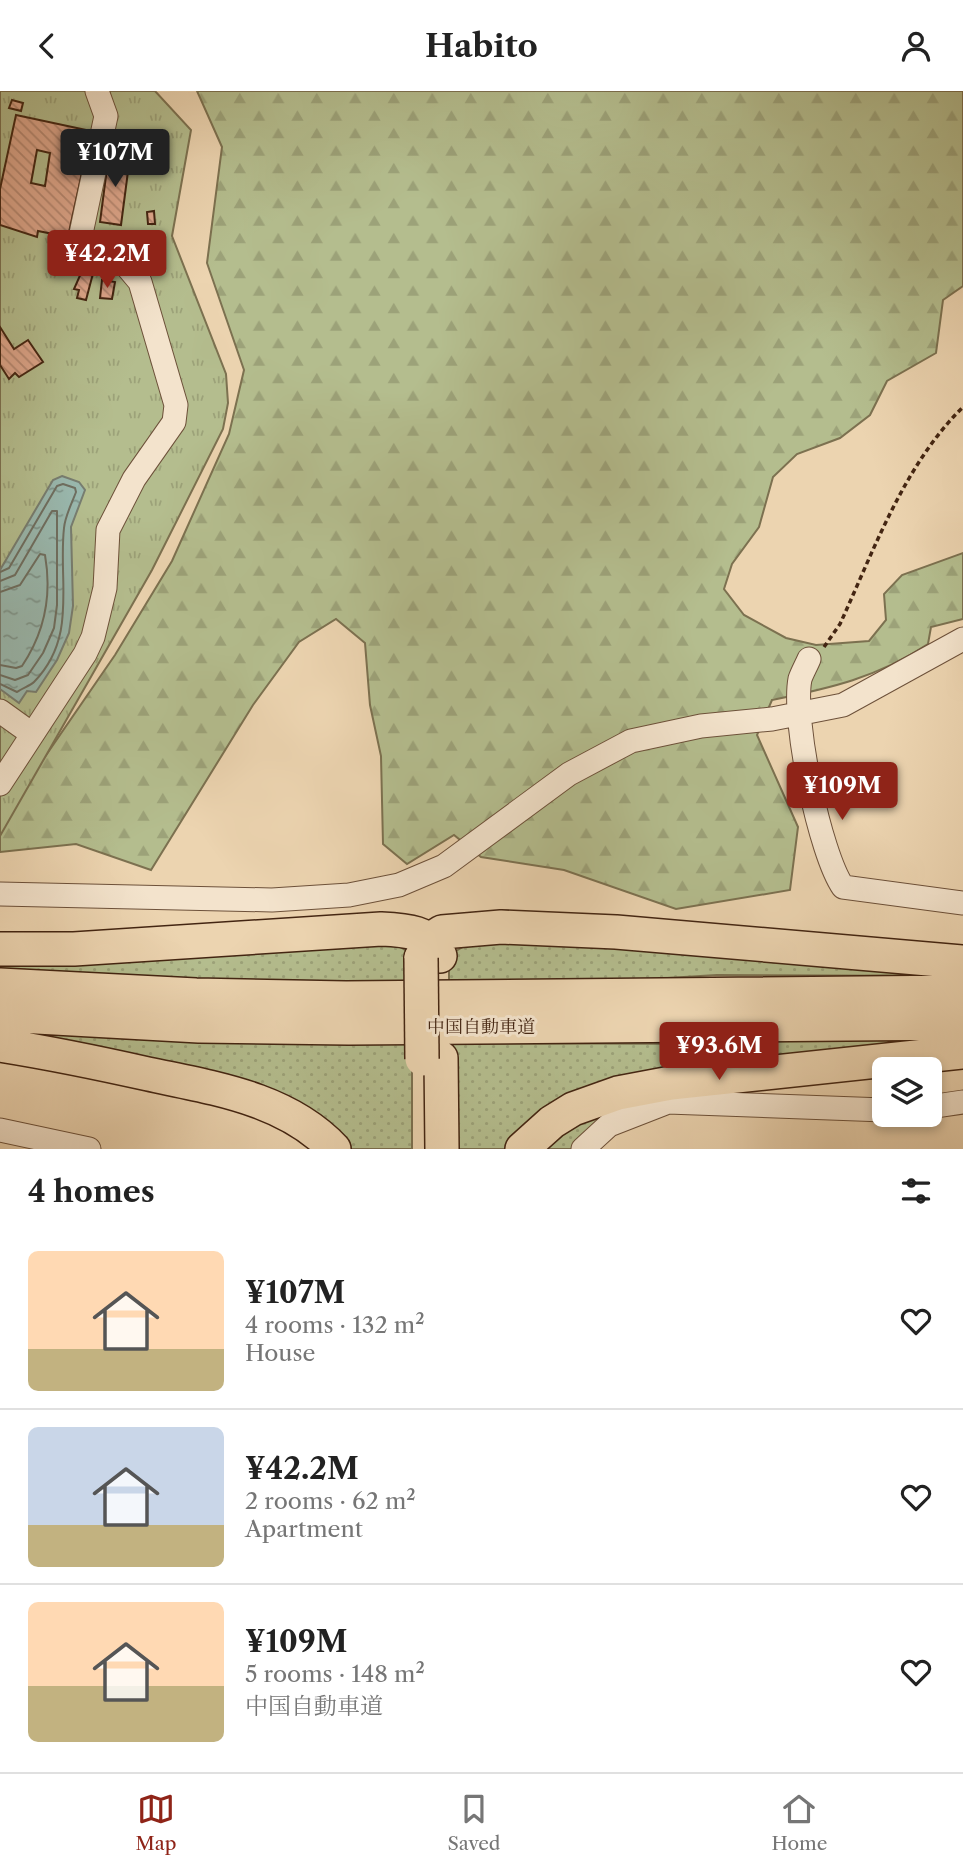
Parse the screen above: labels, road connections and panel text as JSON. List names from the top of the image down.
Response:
{
  "streets": {
    "highway": ["中国自動車道"]
  },
  "page": {
    "header": "Habito",
    "price": [
      "¥107M",
      "¥42.2M",
      "¥109M",
      "¥93.6M"
    ],
    "heading": "4 homes",
    "list": [
      {
        "name": "¥107M",
        "note": "4 rooms · 132 m² · House"
      },
      {
        "name": "¥42.2M",
        "note": "2 rooms · 62 m² · Apartment"
      },
      {
        "name": "¥109M",
        "note": "5 rooms · 148 m² · 中国自動車道"
      }
    ],
    "tabs": ["Map", "Saved", "Home"]
  }
}
